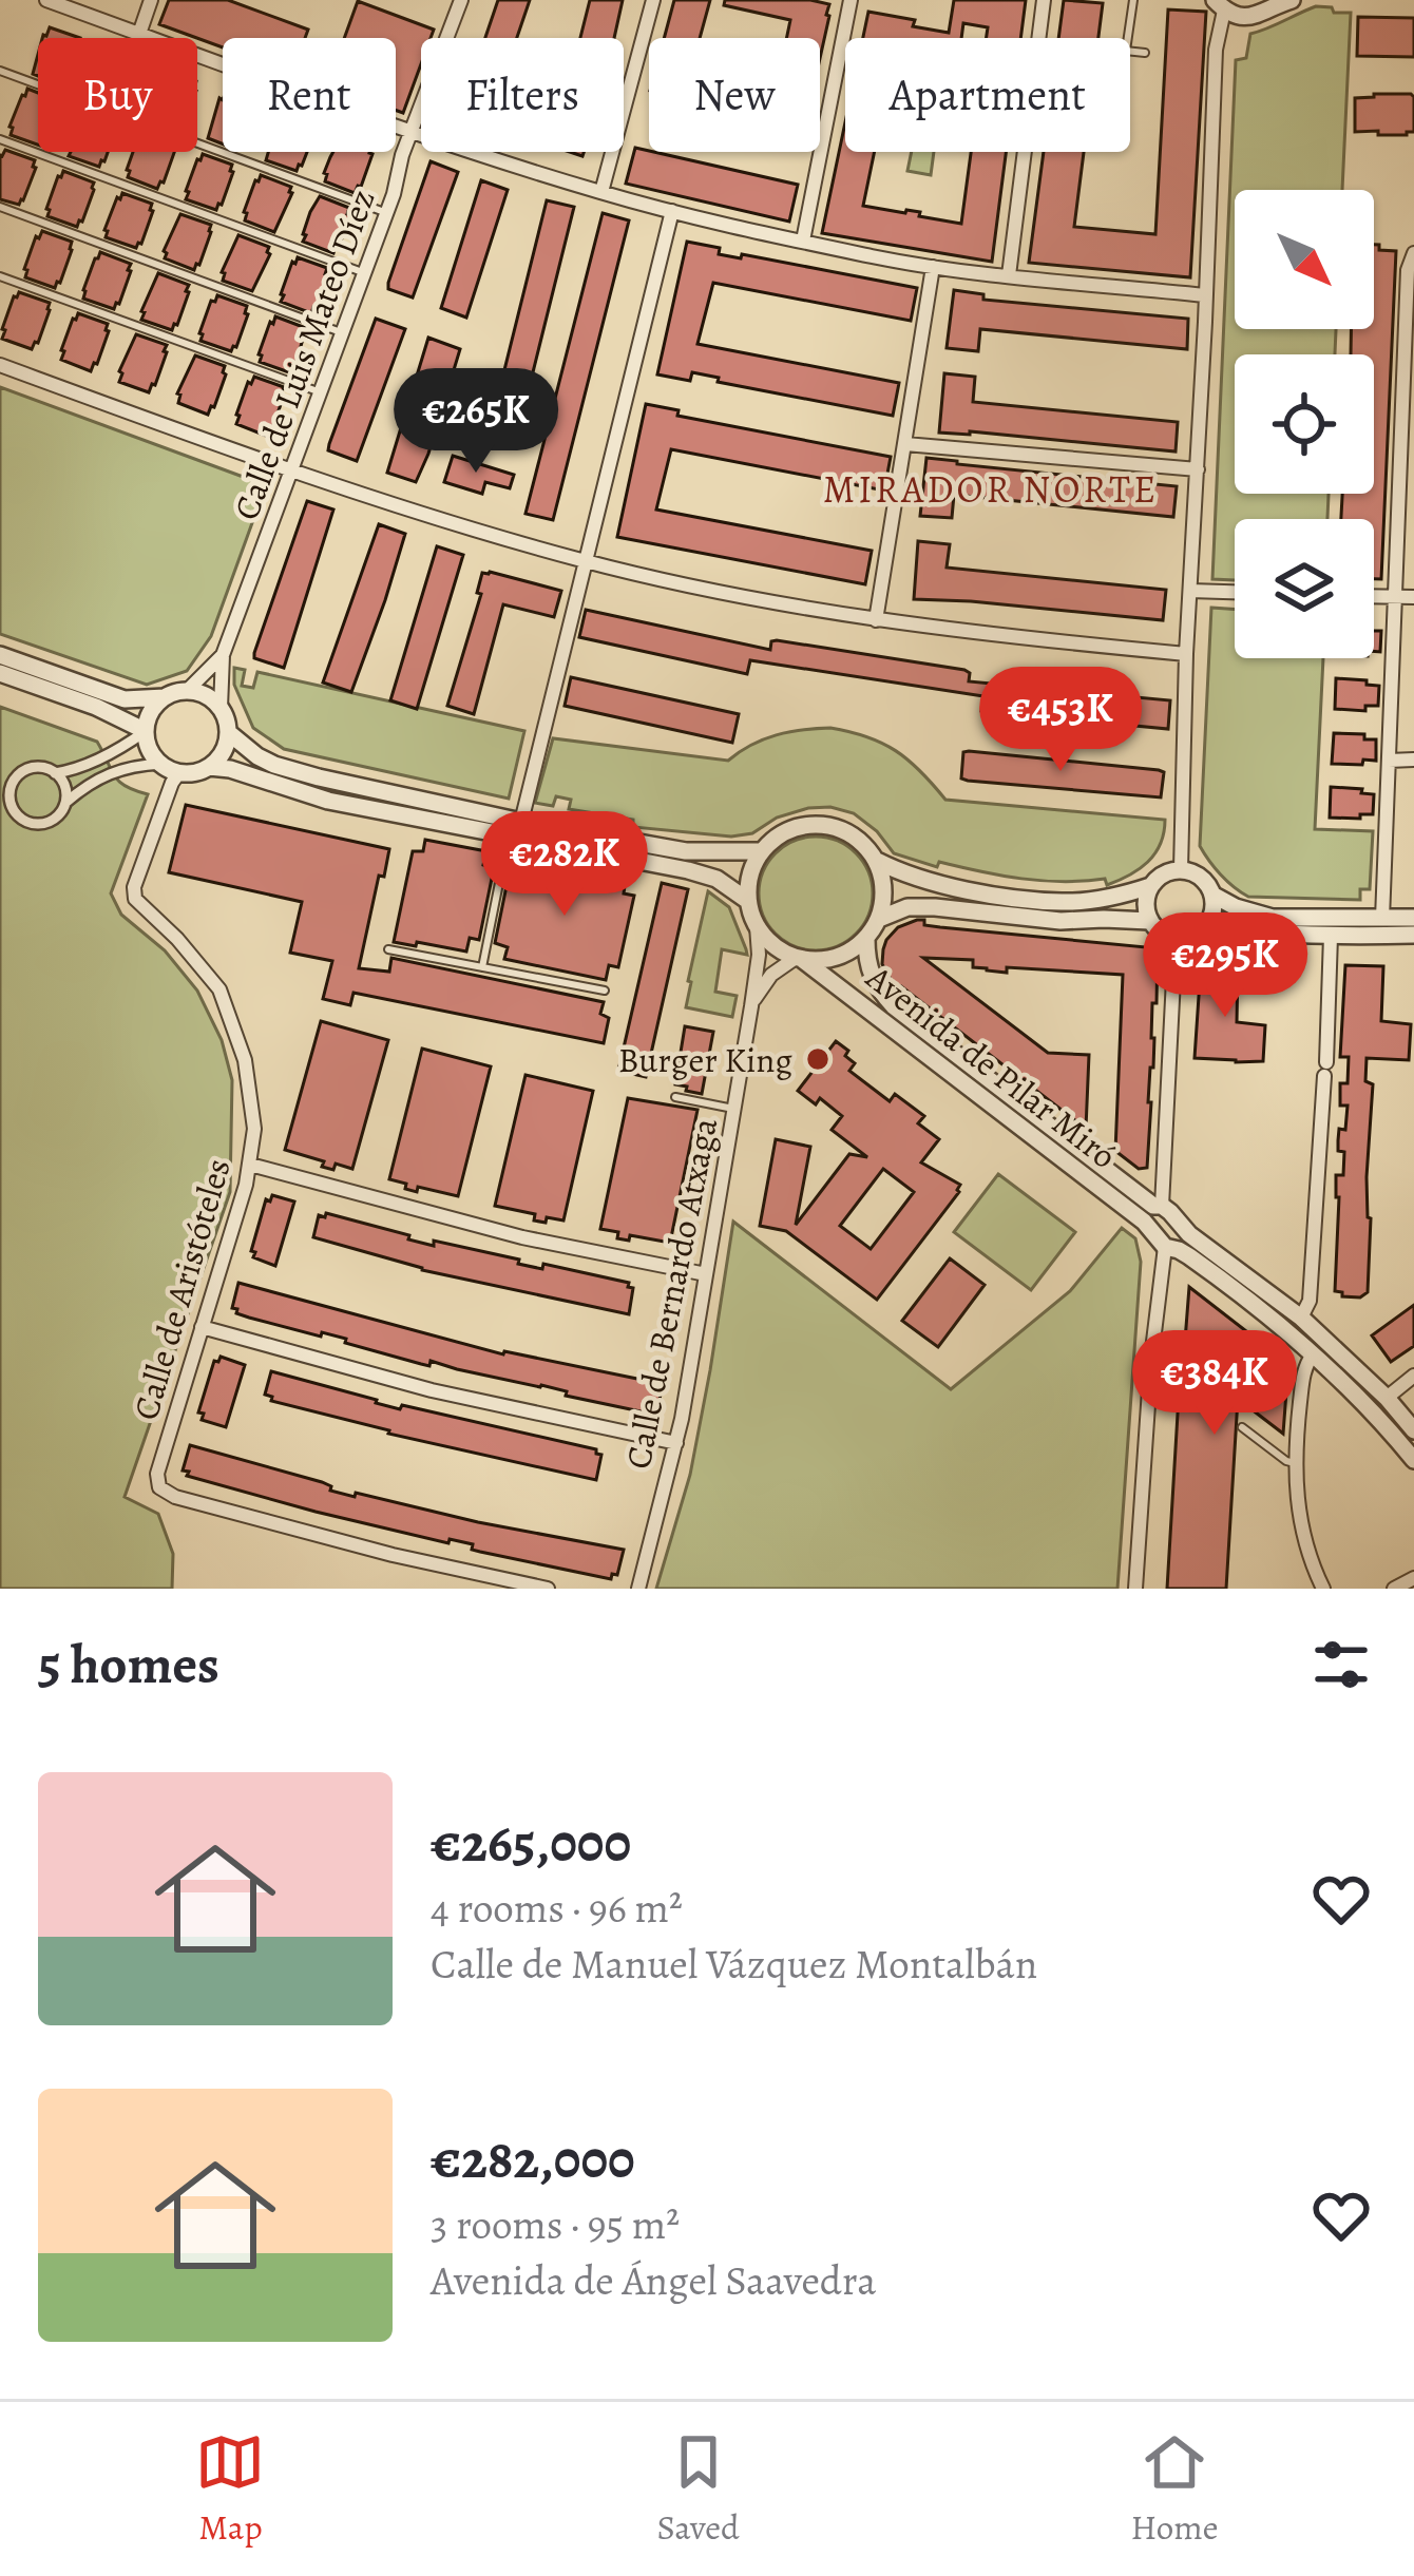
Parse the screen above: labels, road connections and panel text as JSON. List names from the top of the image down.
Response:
{
  "streets": {
    "street": [
      "Calle de Luis Mateo Díez",
      "Avenida de Pilar Miró",
      "Calle de Aristóteles",
      "Calle de Bernardo Atxaga"
    ]
  },
  "crossings": [
    ["Calle de Luis Mateo Díez", "Calle de Aristóteles"],
    ["Avenida de Pilar Miró", "Calle de Bernardo Atxaga"]
  ],
  "districts": ["MIRADOR NORTE"],
  "places": ["Burger King"],
  "north": "bottom right",
  "page": {
    "chip": [
      "Buy",
      "Rent",
      "Filters",
      "New",
      "Apartment"
    ],
    "price": [
      "€265K",
      "€453K",
      "€282K",
      "€295K",
      "€384K"
    ],
    "heading": "5 homes",
    "list": [
      {
        "name": "€265,000",
        "note": "4 rooms · 96 m² · Calle de Manuel Vázquez Montalbán"
      },
      {
        "name": "€282,000",
        "note": "3 rooms · 95 m² · Avenida de Ángel Saavedra"
      }
    ],
    "tabs": ["Map", "Saved", "Home"]
  }
}
